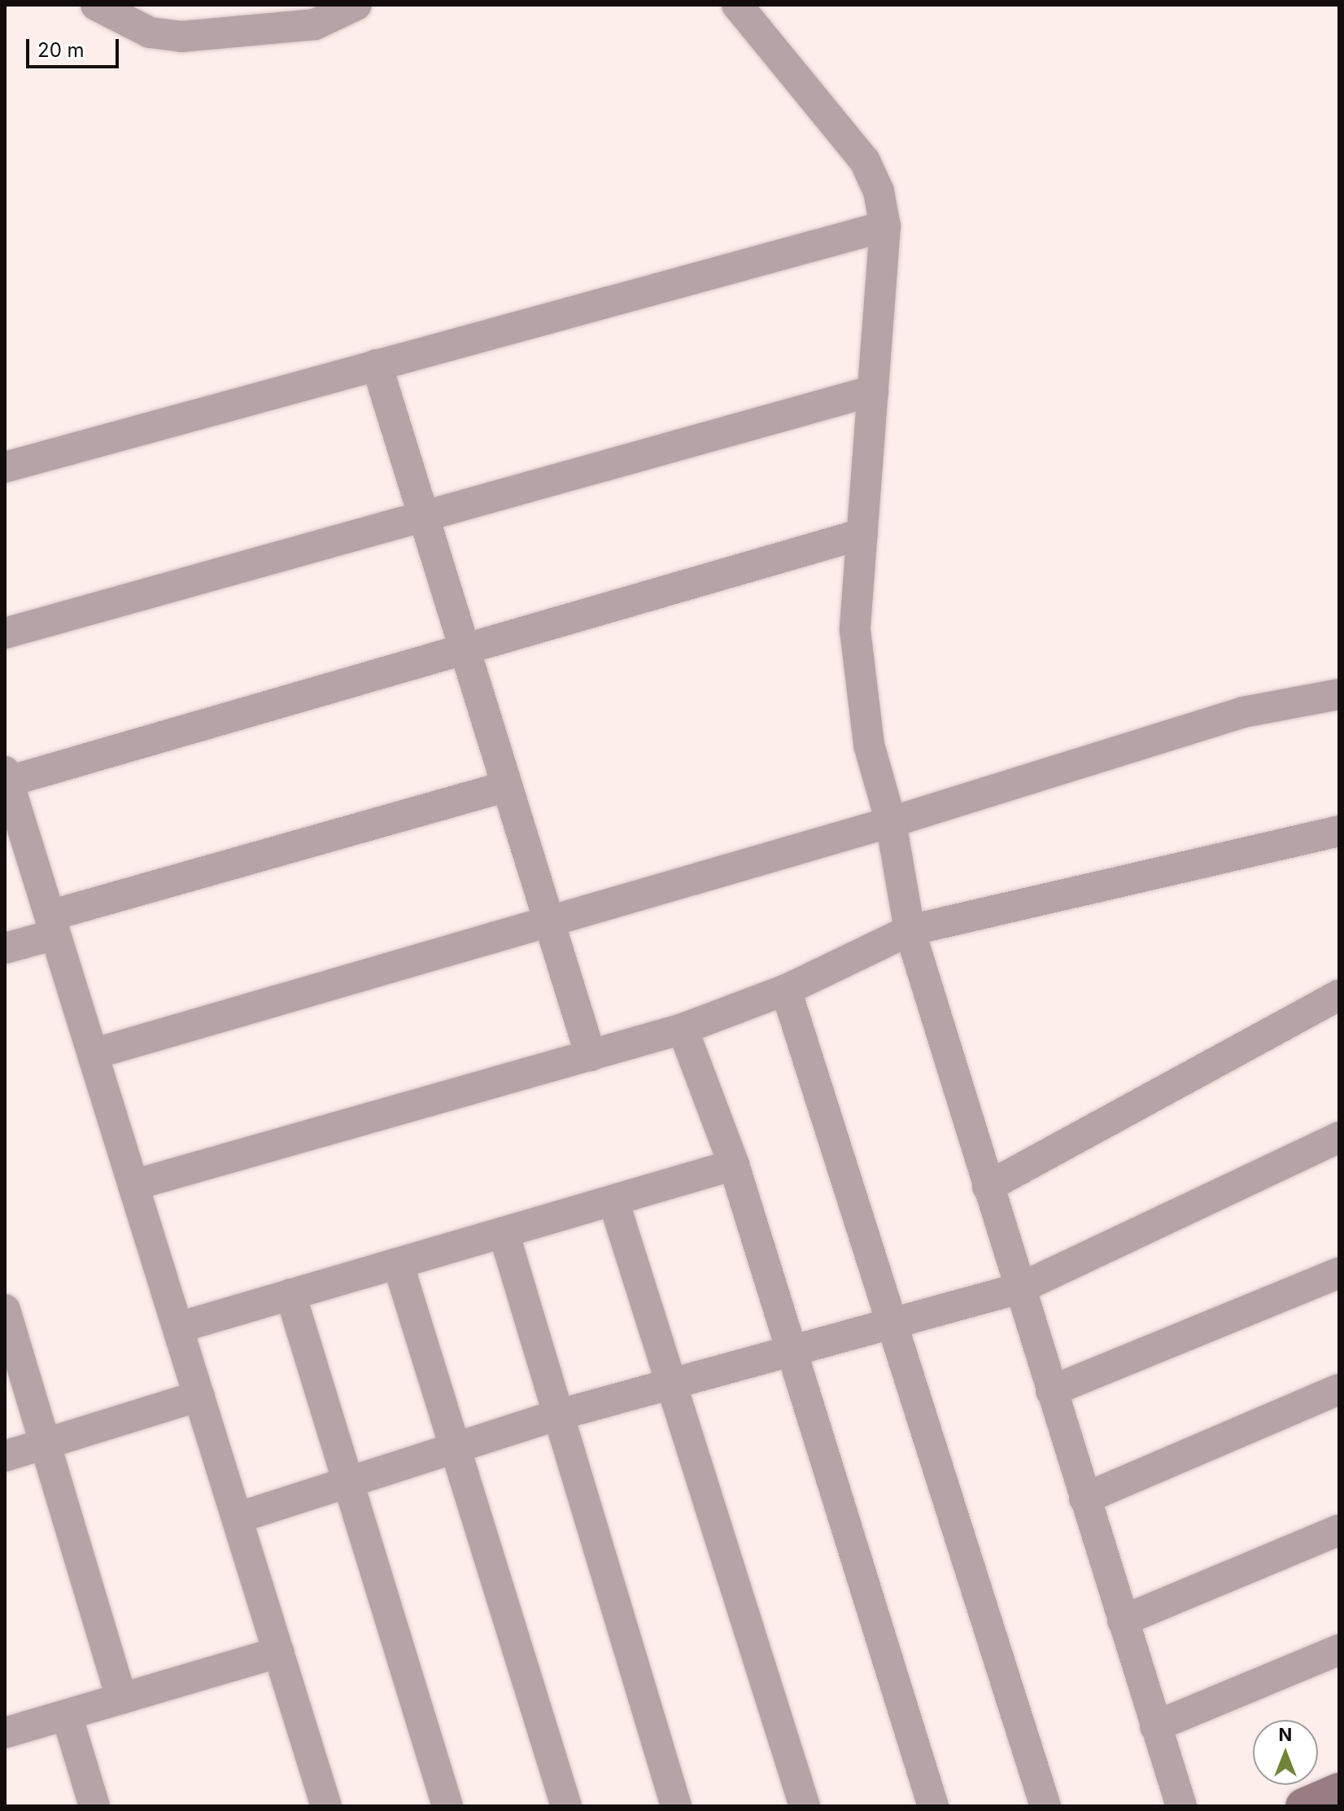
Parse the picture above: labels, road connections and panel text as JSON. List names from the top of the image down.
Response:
{
  "scale_bar": "20 m",
  "north": "top"
}
